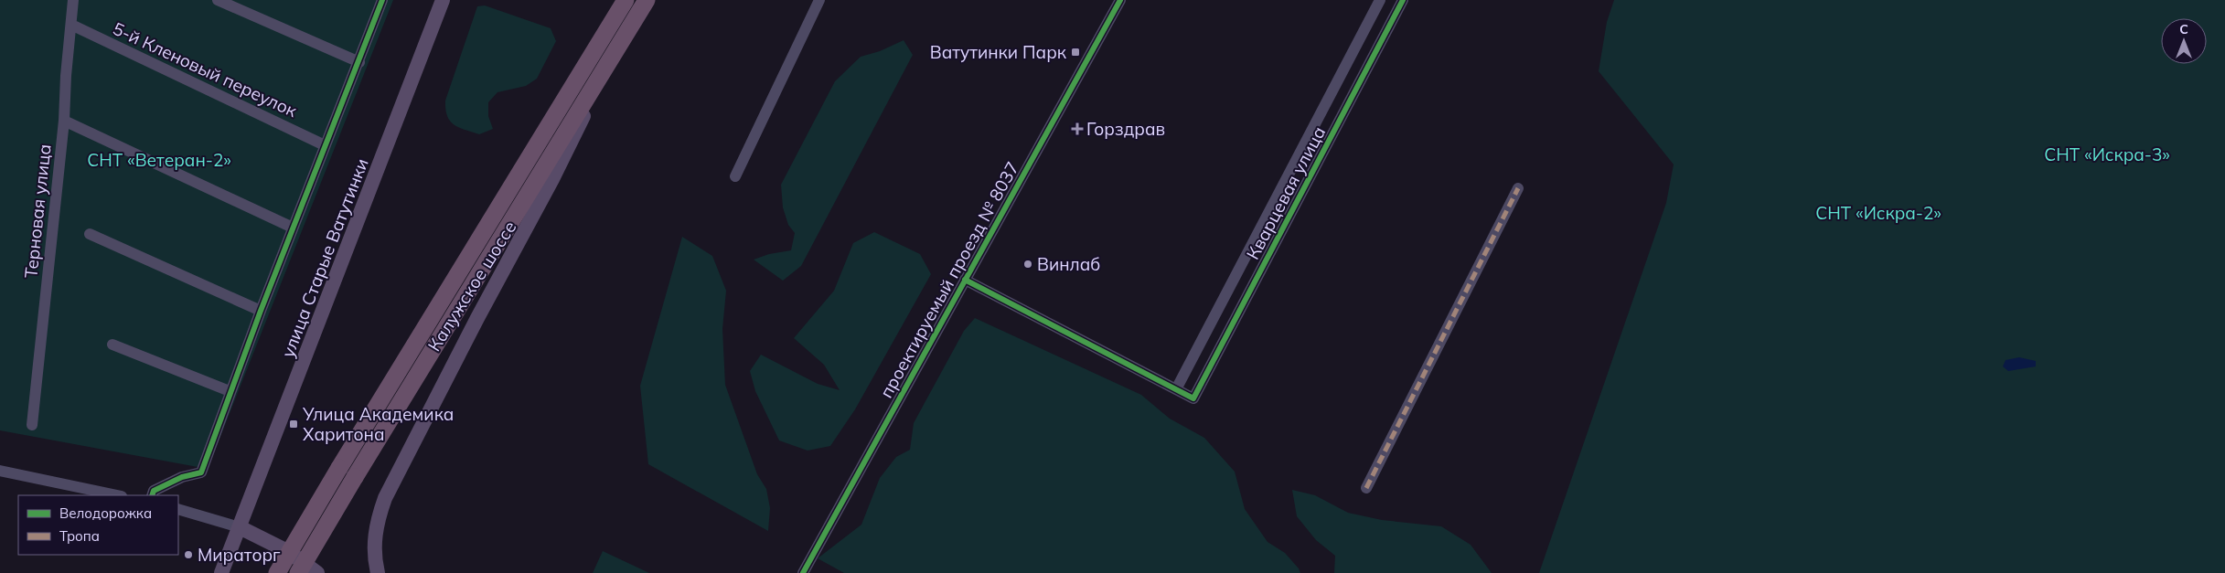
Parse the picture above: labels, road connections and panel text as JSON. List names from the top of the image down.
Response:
{
  "streets": {
    "highway": ["Калужское шоссе"],
    "main road": ["улица Старые Ватутинки"],
    "street": [
      "5-й Кленовый переулок",
      "Кварцевая улица",
      "Терновая улица",
      "проектируемый проезд № 8037"
    ]
  },
  "crossings": [
    ["5-й Кленовый переулок", "Терновая улица"]
  ],
  "parks": ["СНТ «Искра-3»", "СНТ «Ветеран-2»", "СНТ «Искра-2»"],
  "places": {
    "transit": ["Ватутинки Парк", "Улица Академика Харитона"],
    "health": ["Горздрав"],
    "other": ["Винлаб", "Мираторг"]
  },
  "legend": ["Велодорожка", "Тропа"],
  "north": "top"
}
